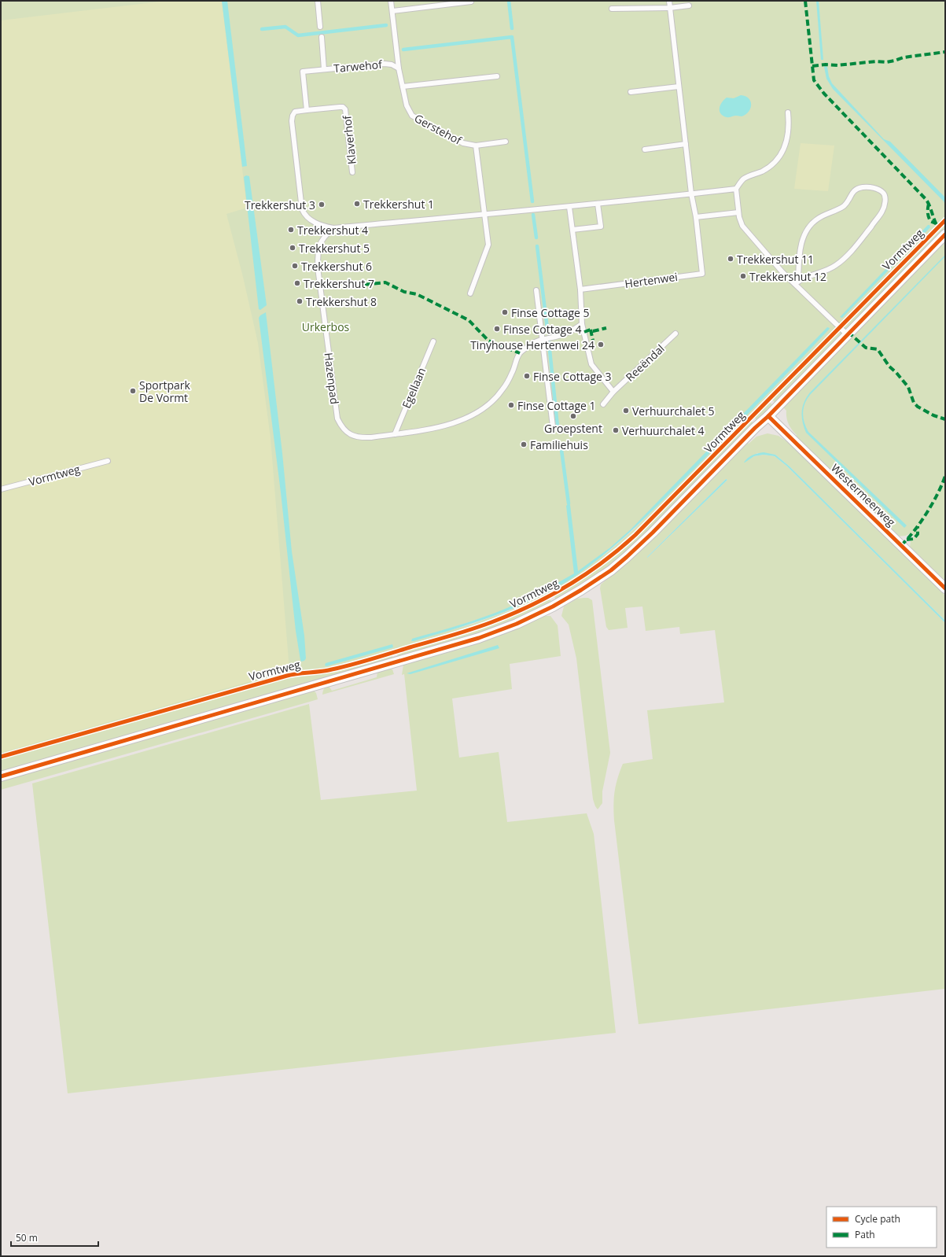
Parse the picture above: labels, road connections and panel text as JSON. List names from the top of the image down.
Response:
{
  "streets": {
    "street": ["Vormtweg", "Westermeerweg"],
    "lane": [
      "Tarwehof",
      "Gerstehof",
      "Klaverhof",
      "Hertenwei",
      "Reeëndal",
      "Hazenpad",
      "Egellaan"
    ]
  },
  "crossings": [
    ["Tarwehof", "Gerstehof"],
    ["Tarwehof", "Klaverhof"],
    ["Klaverhof", "Hazenpad"],
    ["Vormtweg", "Westermeerweg"],
    ["Hazenpad", "Egellaan"]
  ],
  "parks": ["Urkerbos"],
  "places": [
    "Trekkershut 1",
    "Trekkershut 3",
    "Trekkershut 4",
    "Trekkershut 5",
    "Trekkershut 11",
    "Trekkershut 6",
    "Trekkershut 12",
    "Trekkershut 7",
    "Trekkershut 8",
    "Finse Cottage 5",
    "Finse Cottage 4",
    "Tinyhouse Hertenwei 24",
    "Finse Cottage 3",
    "Sportpark De Vormt",
    "Finse Cottage 1",
    "Verhuurchalet 5",
    "Groepstent",
    "Verhuurchalet 4",
    "Familiehuis"
  ],
  "legend": ["Cycle path", "Path"],
  "scale_bar": "50 m"
}
